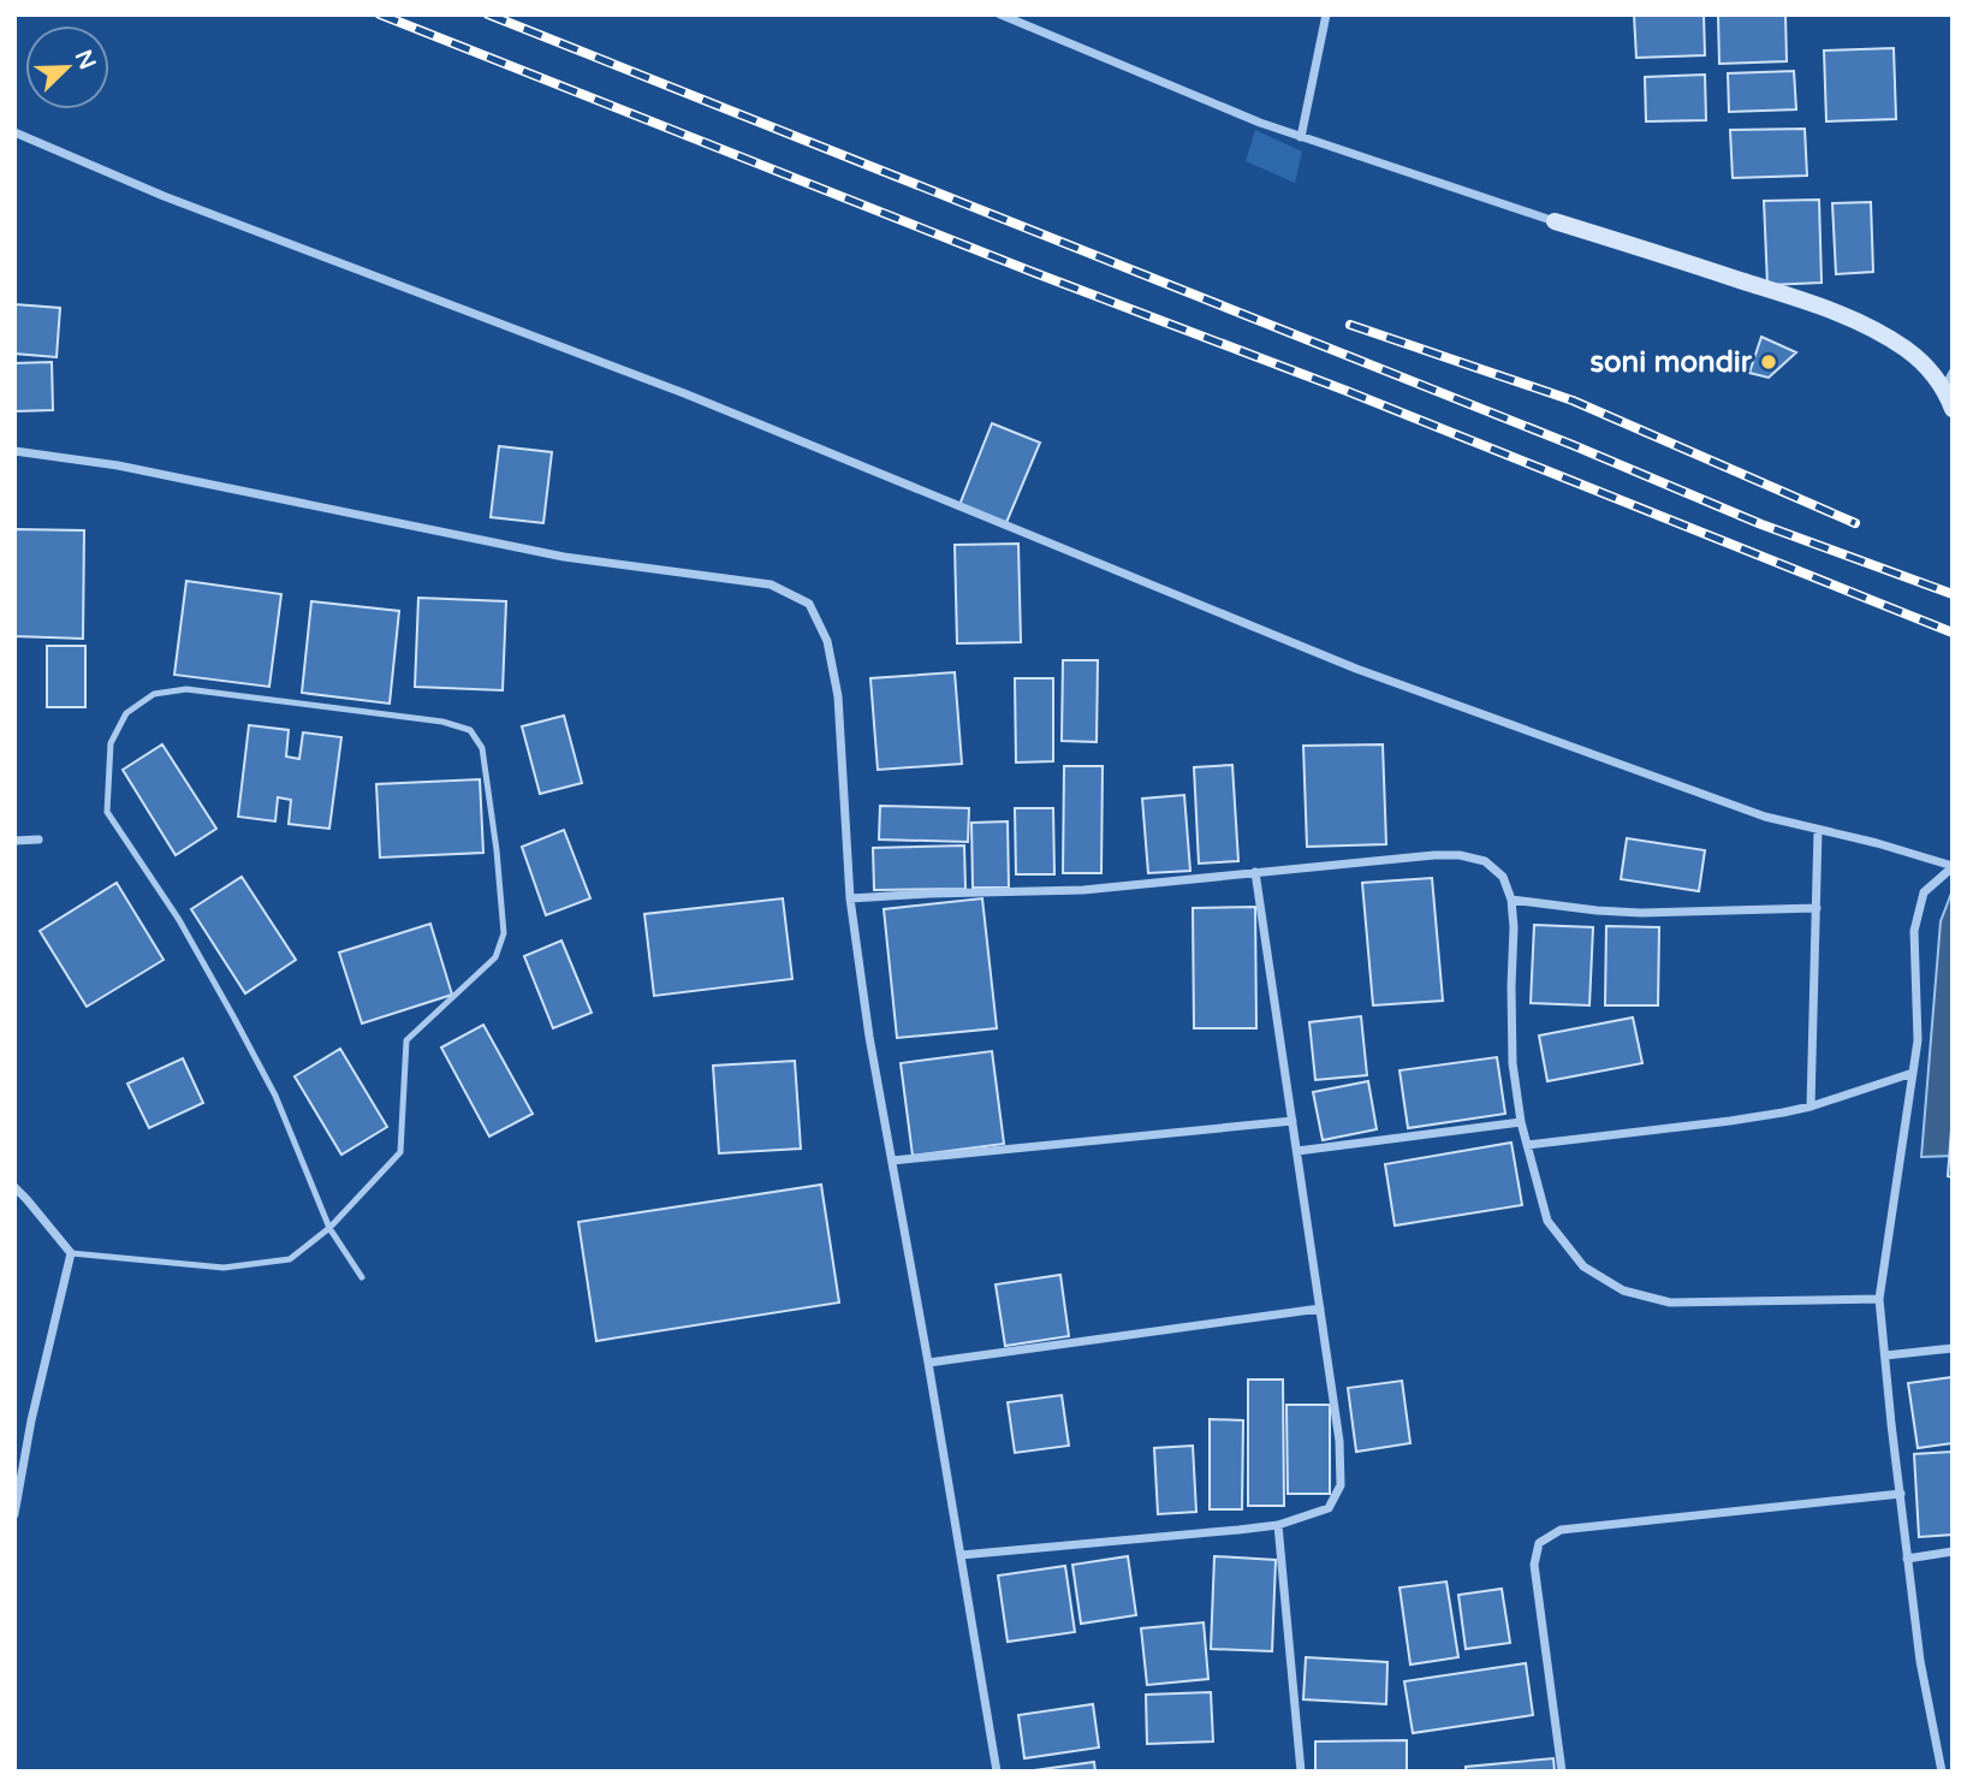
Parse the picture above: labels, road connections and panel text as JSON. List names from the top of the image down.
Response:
{
  "places": ["soni mondir"],
  "north": "top right"
}
